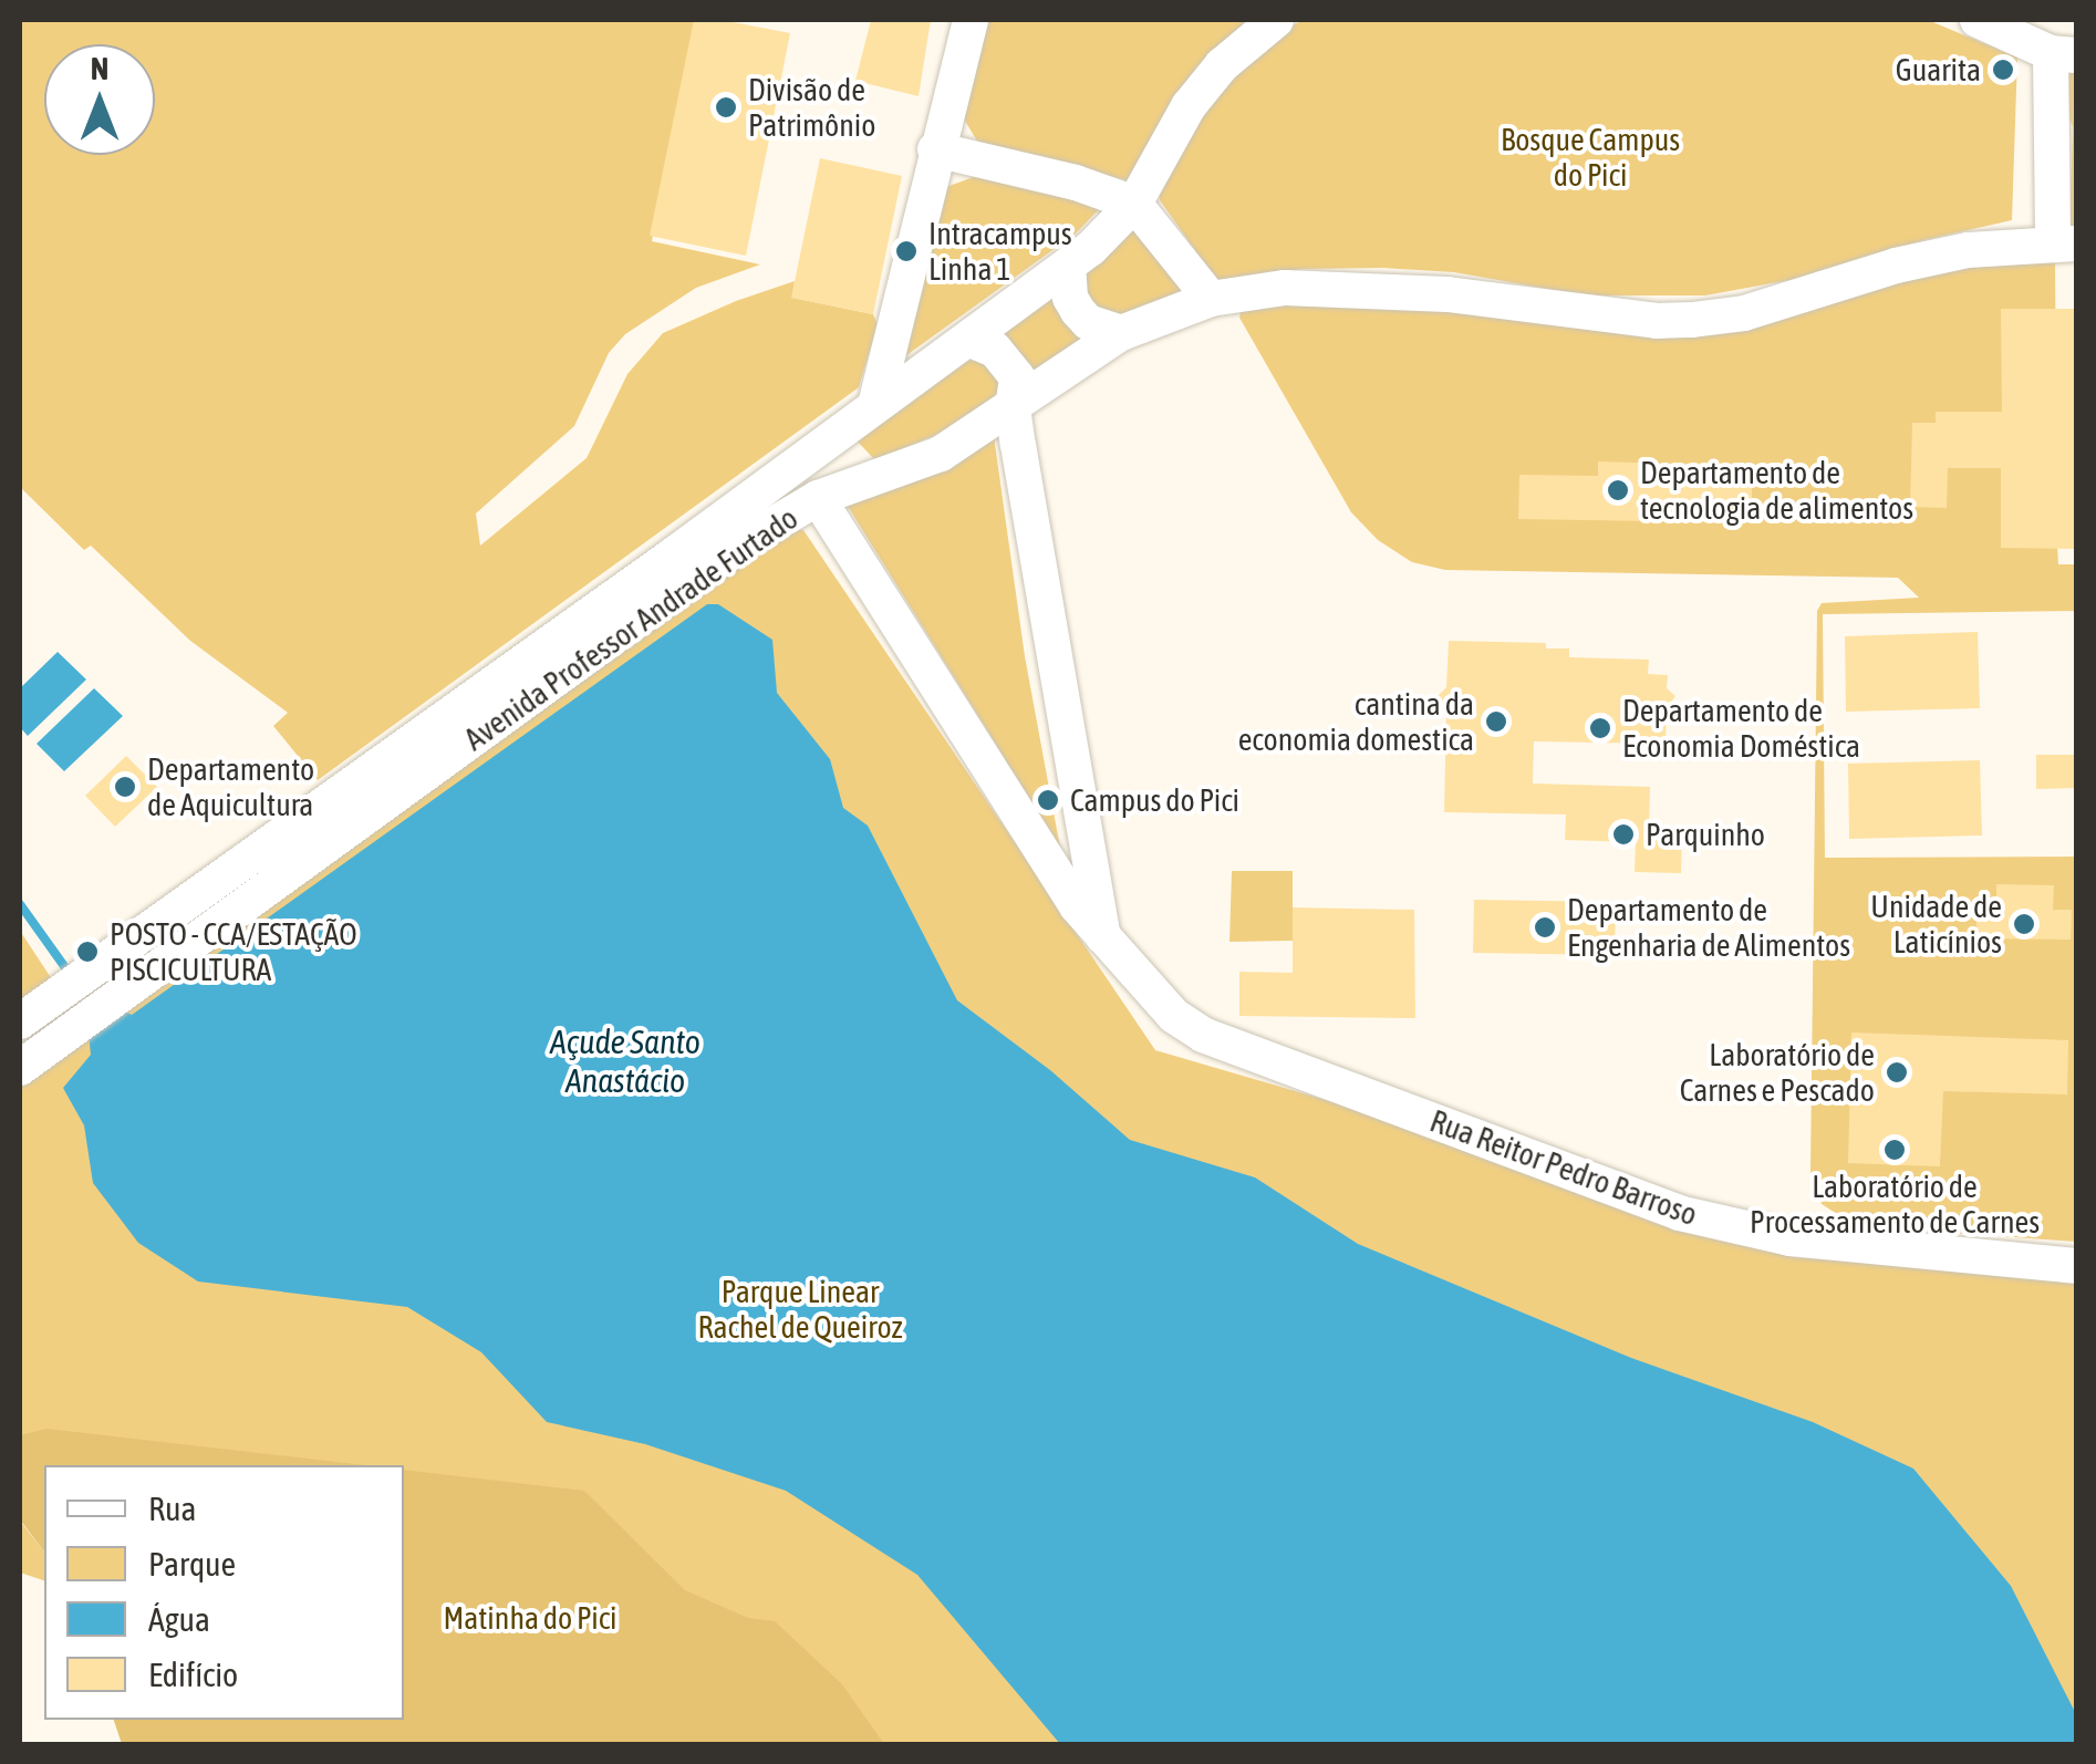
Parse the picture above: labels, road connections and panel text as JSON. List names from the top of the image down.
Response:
{
  "streets": {
    "street": ["Avenida Professor Andrade Furtado", "Rua Reitor Pedro Barroso"]
  },
  "crossings": [
    ["Avenida Professor Andrade Furtado", "Rua Reitor Pedro Barroso"]
  ],
  "water": ["Açude Santo Anastácio"],
  "parks": ["Bosque Campus do Pici", "Parque Linear Rachel de Queiroz", "Matinha do Pici"],
  "places": [
    "Guarita",
    "Divisão de Patrimônio",
    "Intracampus Linha 1",
    "Departamento de tecnologia de alimentos",
    "cantina da economia domestica",
    "Departamento de Economia Doméstica",
    "Departamento de Aquicultura",
    "Campus do Pici",
    "Parquinho",
    "Unidade de Laticínios",
    "Departamento de Engenharia de Alimentos",
    "POSTO - CCA/ESTAÇÃO PISCICULTURA",
    "Laboratório de Carnes e Pescado",
    "Laboratório de Processamento de Carnes"
  ],
  "legend": [
    "Rua",
    "Parque",
    "Água",
    "Edifício"
  ],
  "north": "top"
}
